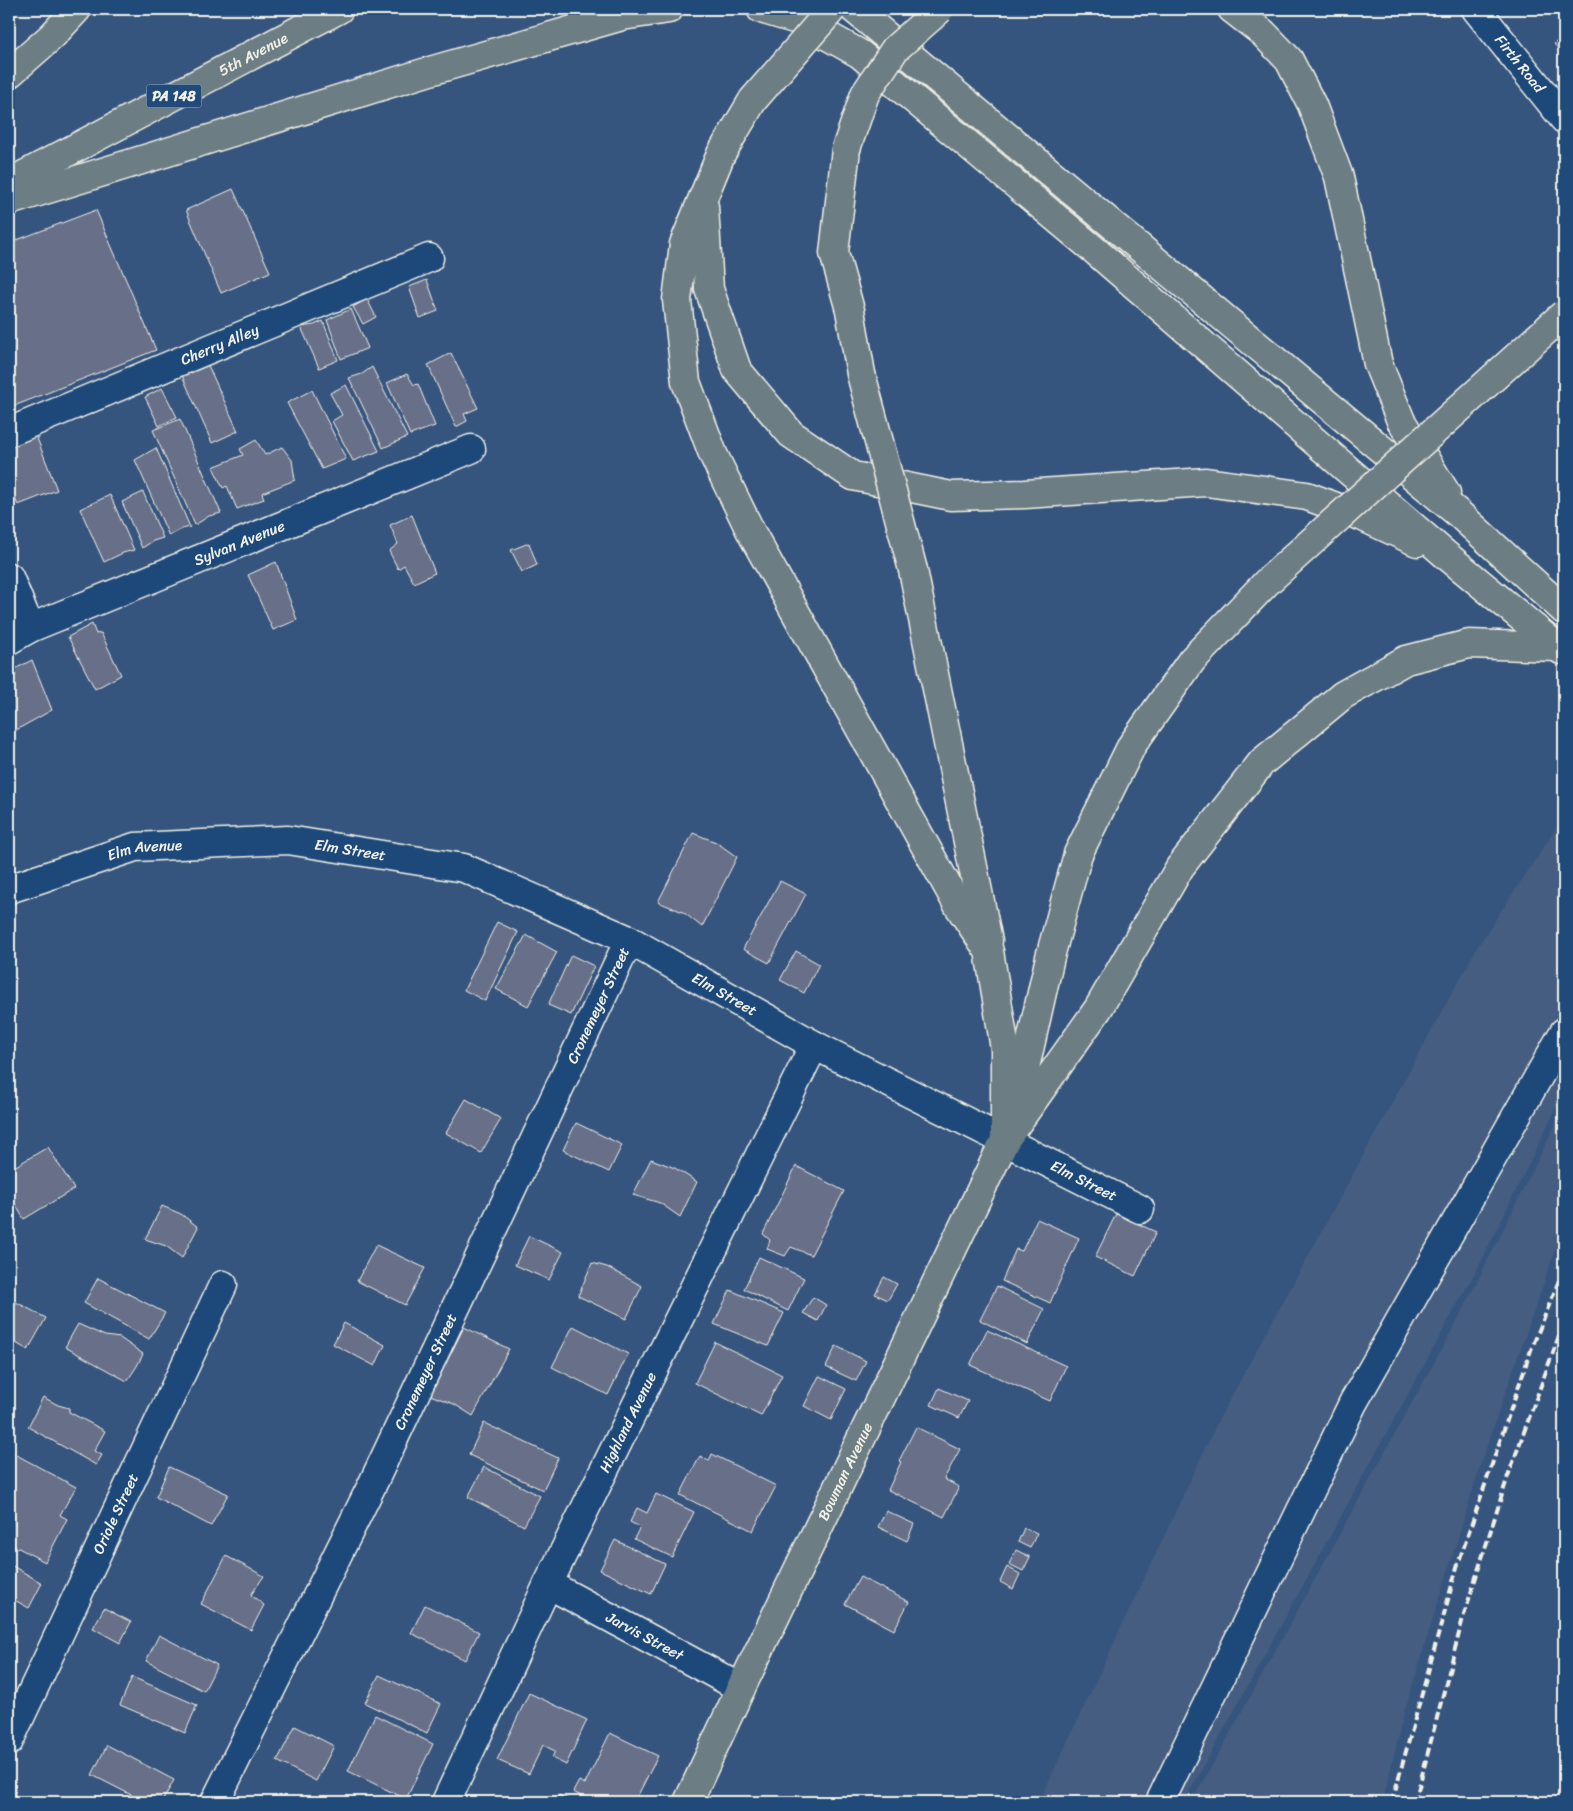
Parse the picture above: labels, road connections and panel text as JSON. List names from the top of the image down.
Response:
{
  "streets": {
    "main road": ["5th Avenue", "PA 148", "Bowman Avenue"],
    "street": [
      "Firth Road",
      "Cherry Alley",
      "Sylvan Avenue",
      "Elm Street",
      "Elm Avenue",
      "Cronemeyer Street",
      "Highland Avenue",
      "Oriole Street",
      "Jarvis Street"
    ]
  },
  "crossings": [
    ["Elm Street", "Elm Avenue"],
    ["Elm Street", "Cronemeyer Street"],
    ["Elm Street", "Highland Avenue"],
    ["Elm Street", "Bowman Avenue"],
    ["Highland Avenue", "Jarvis Street"],
    ["Bowman Avenue", "Jarvis Street"]
  ]
}
